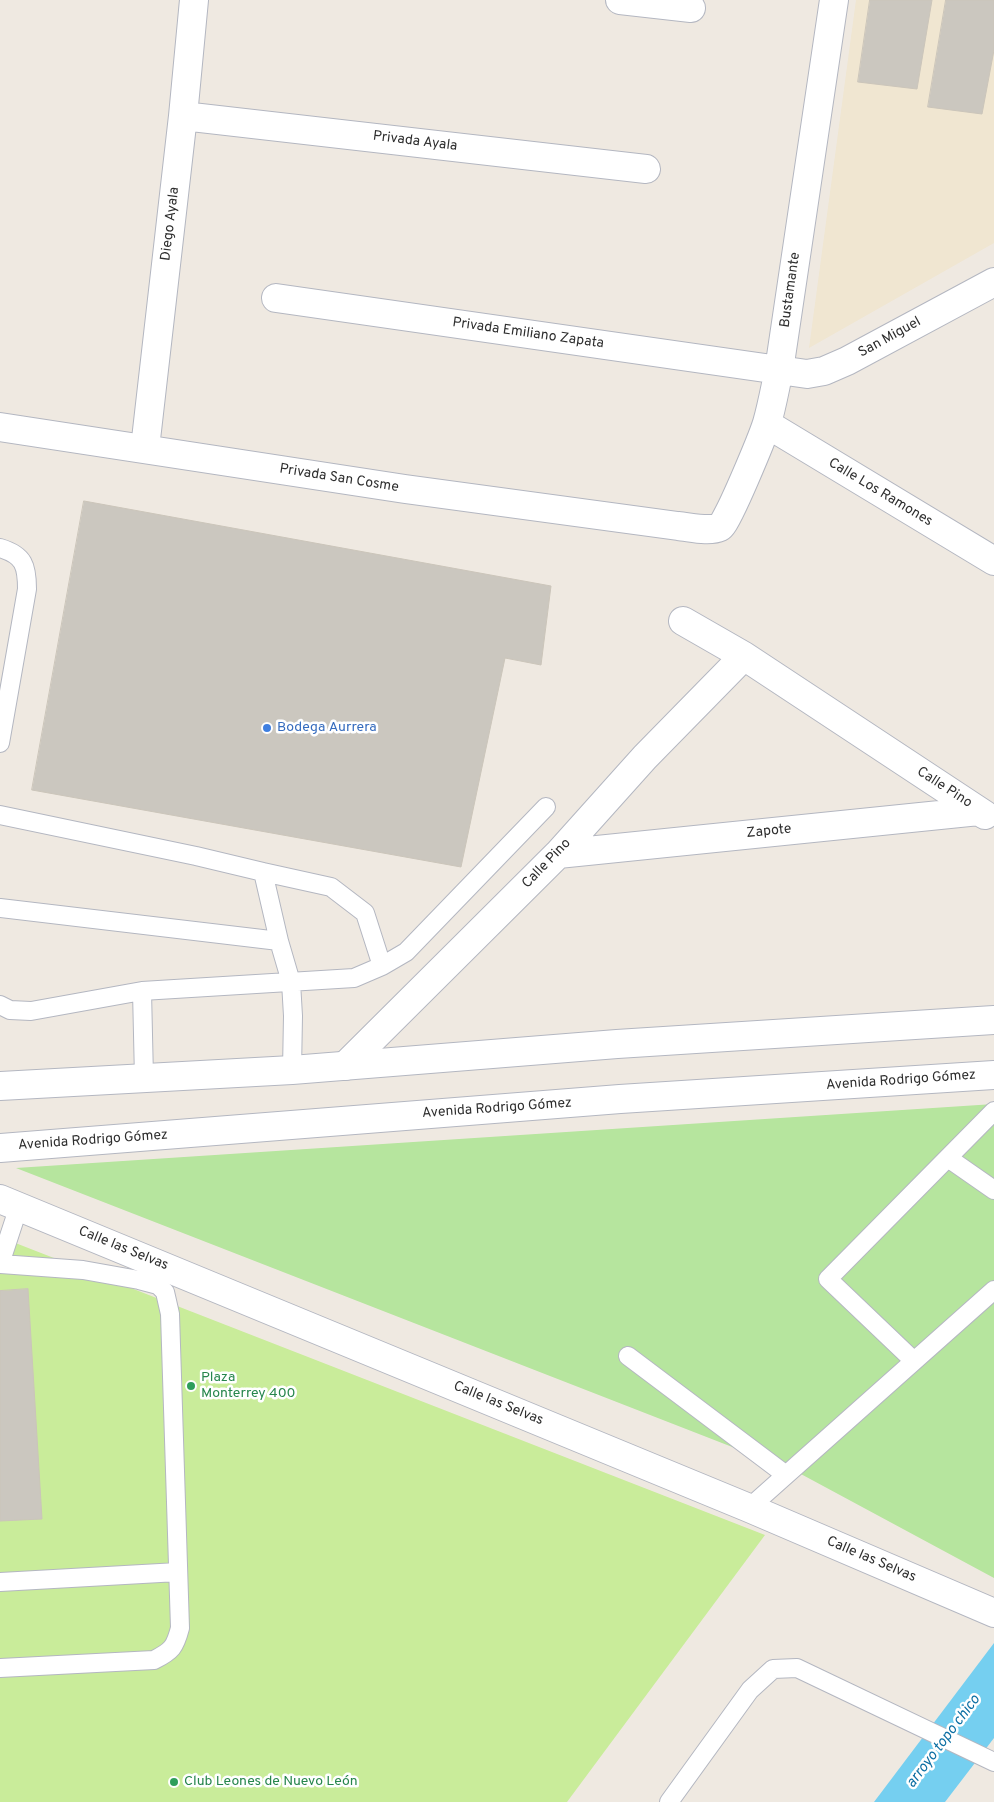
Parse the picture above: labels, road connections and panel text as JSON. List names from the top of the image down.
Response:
{
  "streets": {
    "street": [
      "Privada Ayala",
      "Diego Ayala",
      "Bustamante",
      "Privada Emiliano Zapata",
      "San Miguel",
      "Privada San Cosme",
      "Calle Los Ramones",
      "Calle Pino",
      "Zapote",
      "Avenida Rodrigo Gómez",
      "Calle las Selvas"
    ]
  },
  "crossings": [
    ["Privada Ayala", "Diego Ayala"],
    ["Diego Ayala", "Privada San Cosme"],
    ["Bustamante", "Privada Emiliano Zapata"],
    ["Bustamante", "San Miguel"],
    ["Bustamante", "Privada San Cosme"],
    ["Bustamante", "Calle Los Ramones"],
    ["Privada Emiliano Zapata", "San Miguel"],
    ["Calle Pino", "Zapote"]
  ],
  "water": ["arroyo topo chico"],
  "places": ["Bodega Aurrera", "Plaza Monterrey 400", "Club Leones de Nuevo León"]
}
